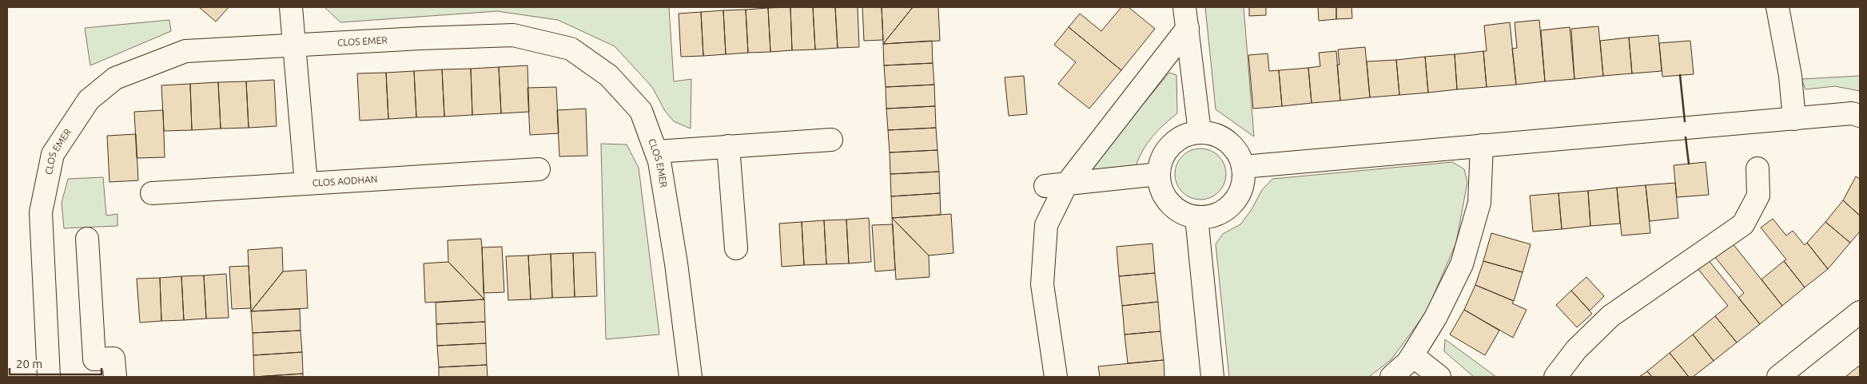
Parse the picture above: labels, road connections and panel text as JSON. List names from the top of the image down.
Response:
{
  "streets": {
    "street": ["CLOS EMER", "CLOS AODHAN"]
  },
  "scale_bar": "20 m"
}
